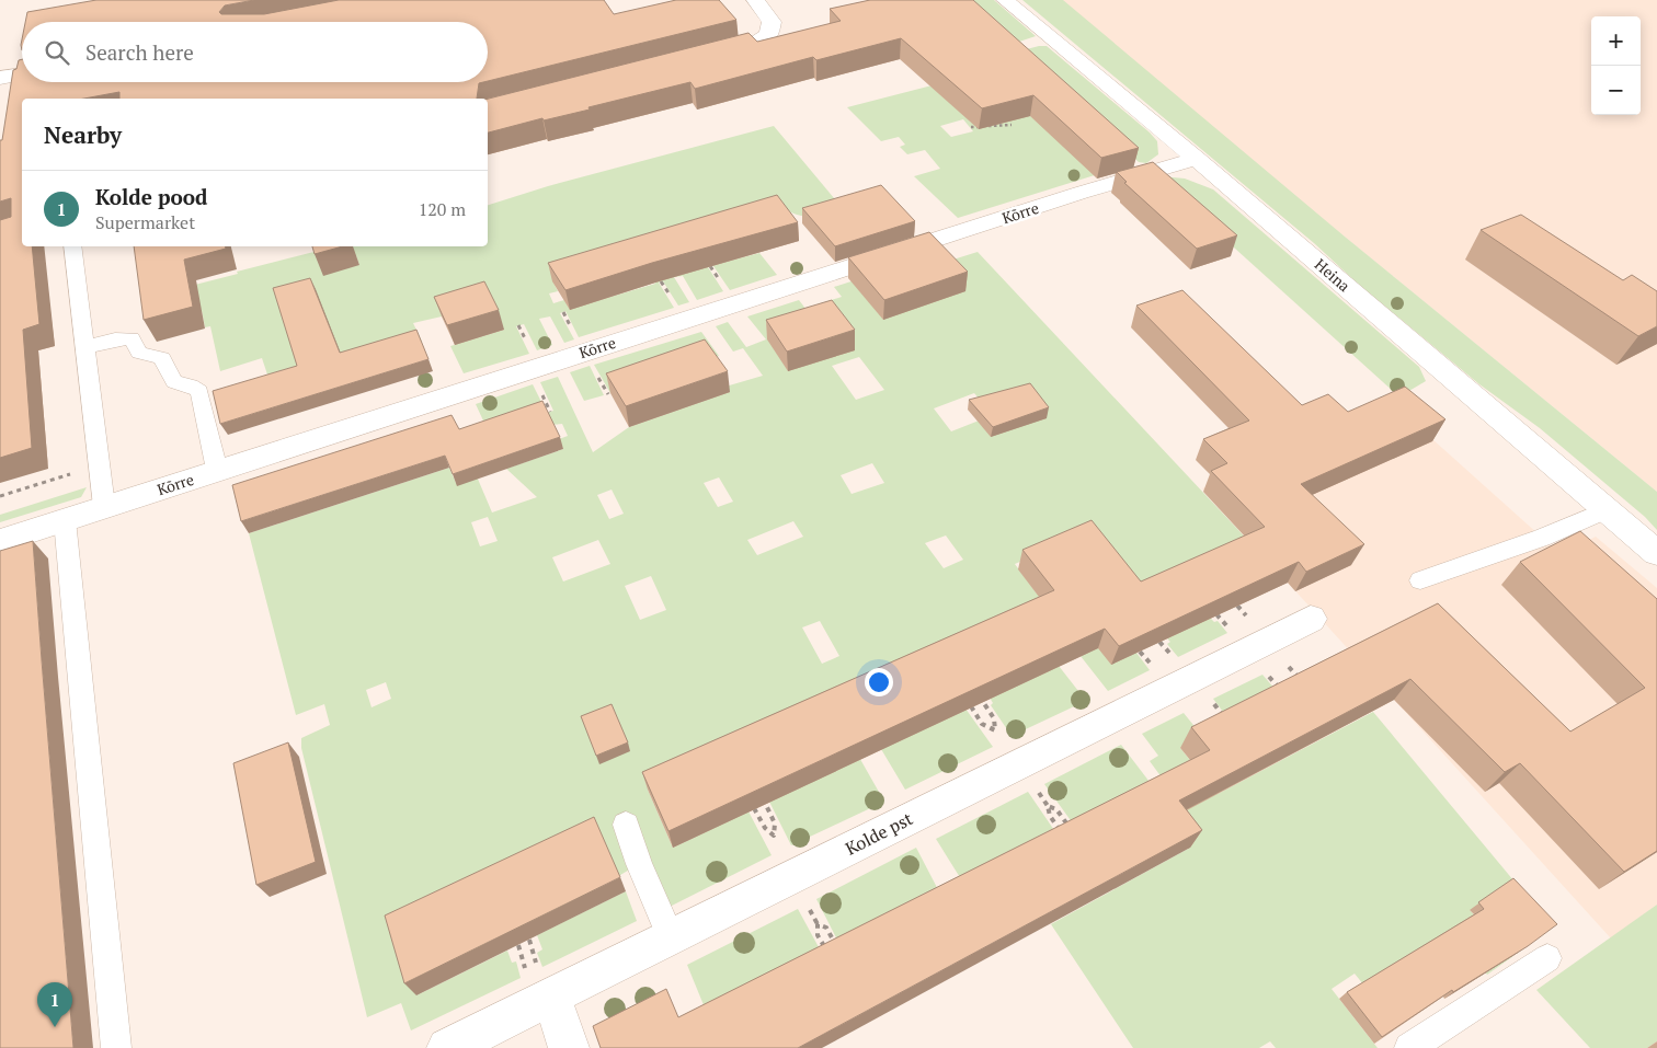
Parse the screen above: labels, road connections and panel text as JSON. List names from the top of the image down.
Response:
{
  "streets": {
    "street": ["Kõrre", "Heina", "Kolde pst"]
  },
  "crossings": [
    ["Kõrre", "Heina"]
  ],
  "page": {
    "map_buttons": ["+", "−"],
    "search": "Search here",
    "heading": "Nearby",
    "list": [
      {
        "mark": "1",
        "name": "Kolde pood",
        "note": "Supermarket",
        "value": "120 m"
      }
    ],
    "pins": "1"
  }
}
